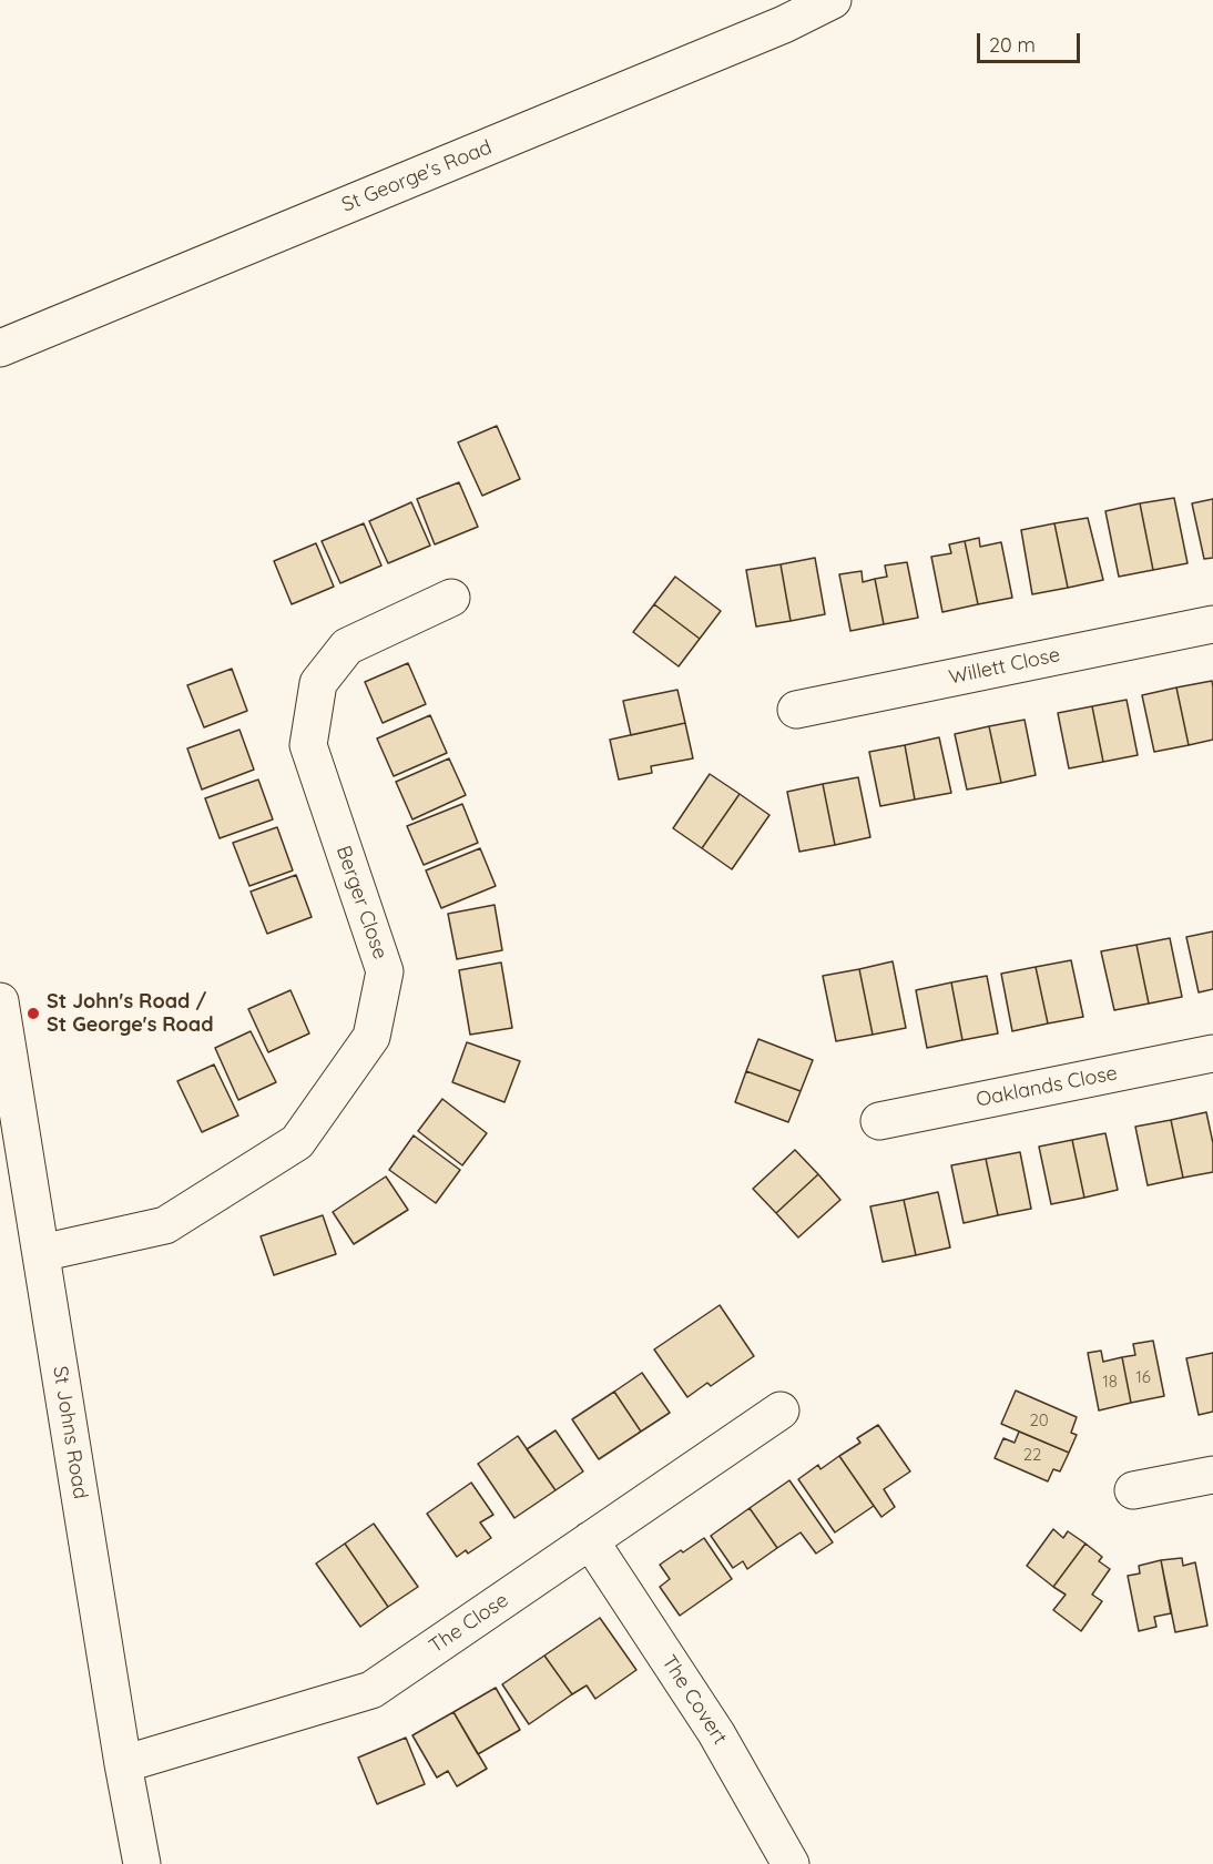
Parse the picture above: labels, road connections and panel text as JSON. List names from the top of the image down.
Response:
{
  "streets": {
    "street": [
      "St George's Road",
      "Willett Close",
      "Berger Close",
      "Oaklands Close",
      "St Johns Road",
      "The Close",
      "The Covert"
    ]
  },
  "crossings": [
    ["Berger Close", "St Johns Road"],
    ["St Johns Road", "The Close"],
    ["The Close", "The Covert"]
  ],
  "places": ["St John's Road / St George's Road"],
  "house_numbers": [
    "16",
    "18",
    "20",
    "22"
  ],
  "scale_bar": "20 m"
}
